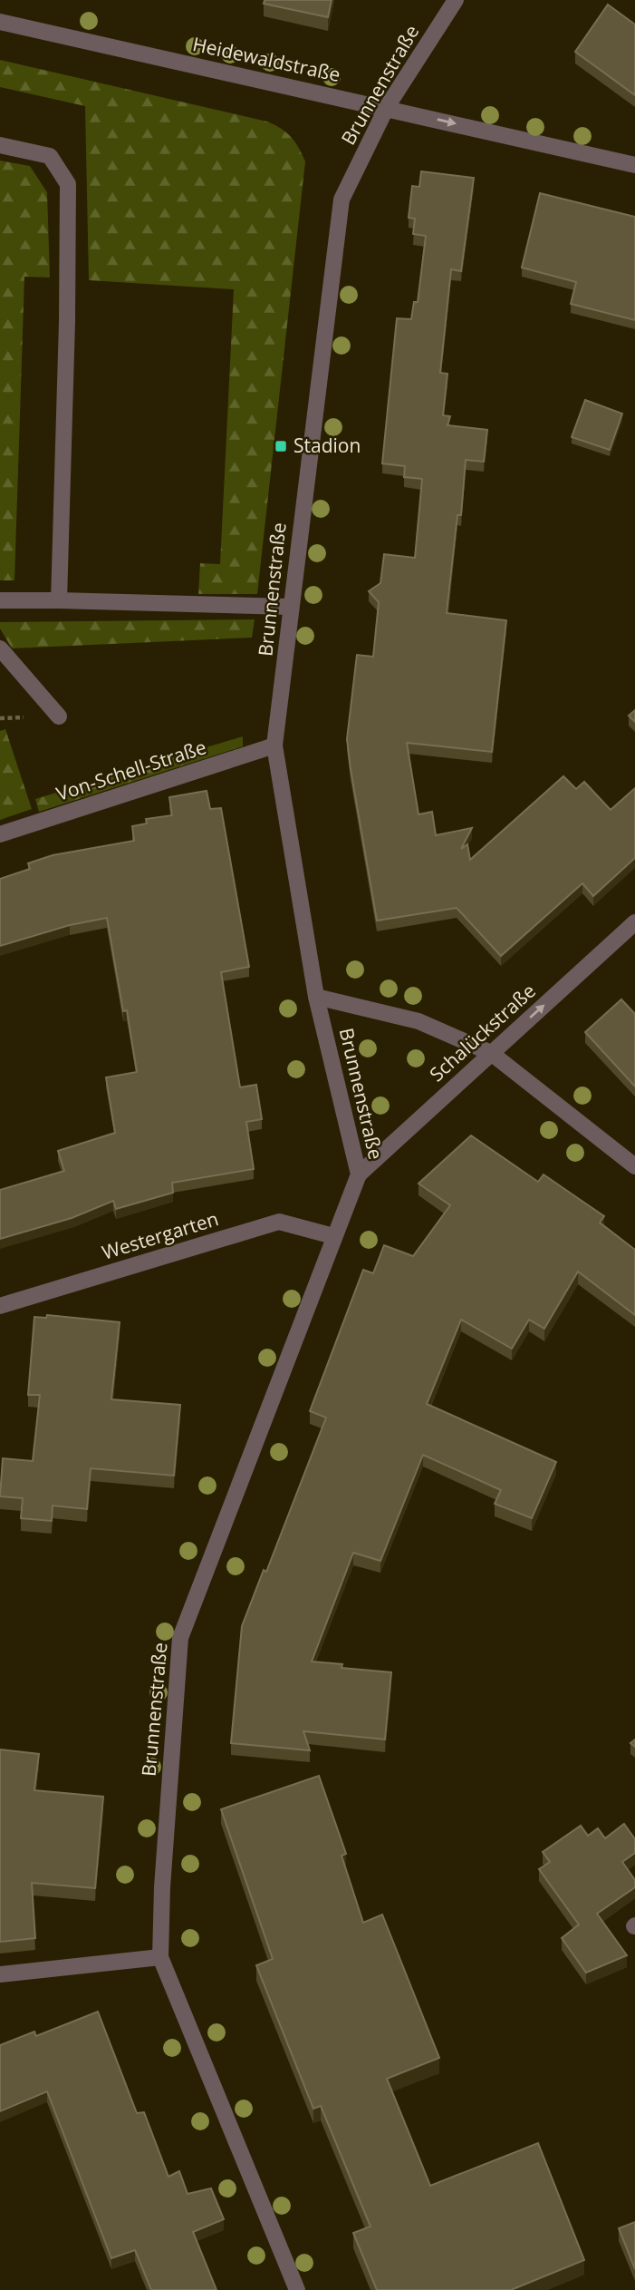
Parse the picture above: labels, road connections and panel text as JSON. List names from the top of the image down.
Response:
{
  "streets": {
    "street": [
      "Heidewaldstraße",
      "Brunnenstraße",
      "Von-Schell-Straße",
      "Schalückstraße",
      "Westergarten"
    ]
  },
  "crossings": [
    ["Heidewaldstraße", "Brunnenstraße"],
    ["Brunnenstraße", "Von-Schell-Straße"],
    ["Brunnenstraße", "Schalückstraße"],
    ["Brunnenstraße", "Westergarten"]
  ],
  "one_way": ["Heidewaldstraße", "Schalückstraße"],
  "places": {
    "transit": ["Stadion"]
  }
}
